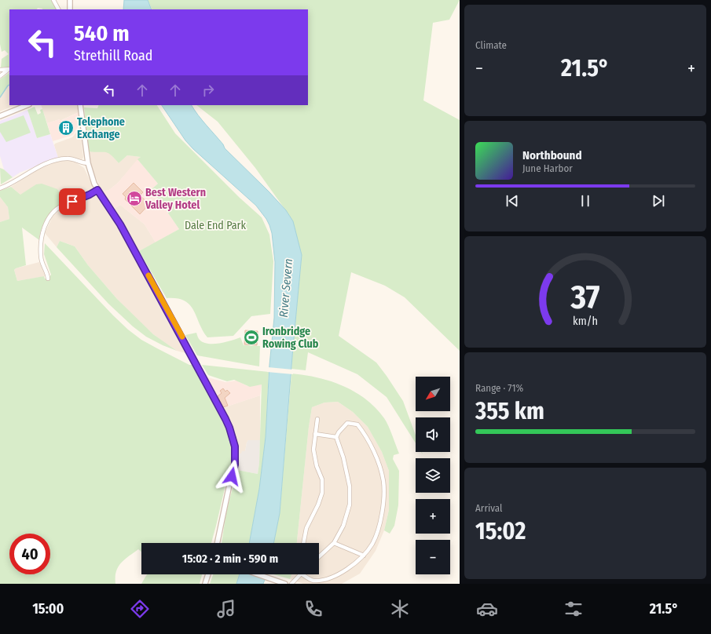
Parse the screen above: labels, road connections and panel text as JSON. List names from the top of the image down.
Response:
{
  "water": ["River Severn"],
  "parks": ["Dale End Park"],
  "places": {
    "building": ["Telephone Exchange"],
    "hotel": ["Best Western Valley Hotel"],
    "sports": ["Ironbridge Rowing Club"]
  },
  "north": "bottom left",
  "page": {
    "tile": [
      "Climate",
      ["Range · 71%", "355 km"],
      ["Arrival", "15:02"]
    ],
    "turn": ["540 m", "Strethill Road"],
    "heat": ["−", "21.5°", "+"],
    "song": ["Northbound", "June Harbor"],
    "map_buttons": ["+", "−"],
    "limit": "40",
    "trip": "15:02 · 2 min · 590 m",
    "tabs": ["15:00", "21.5°"],
    "gauge": ["37", "km/h"]
  }
}
